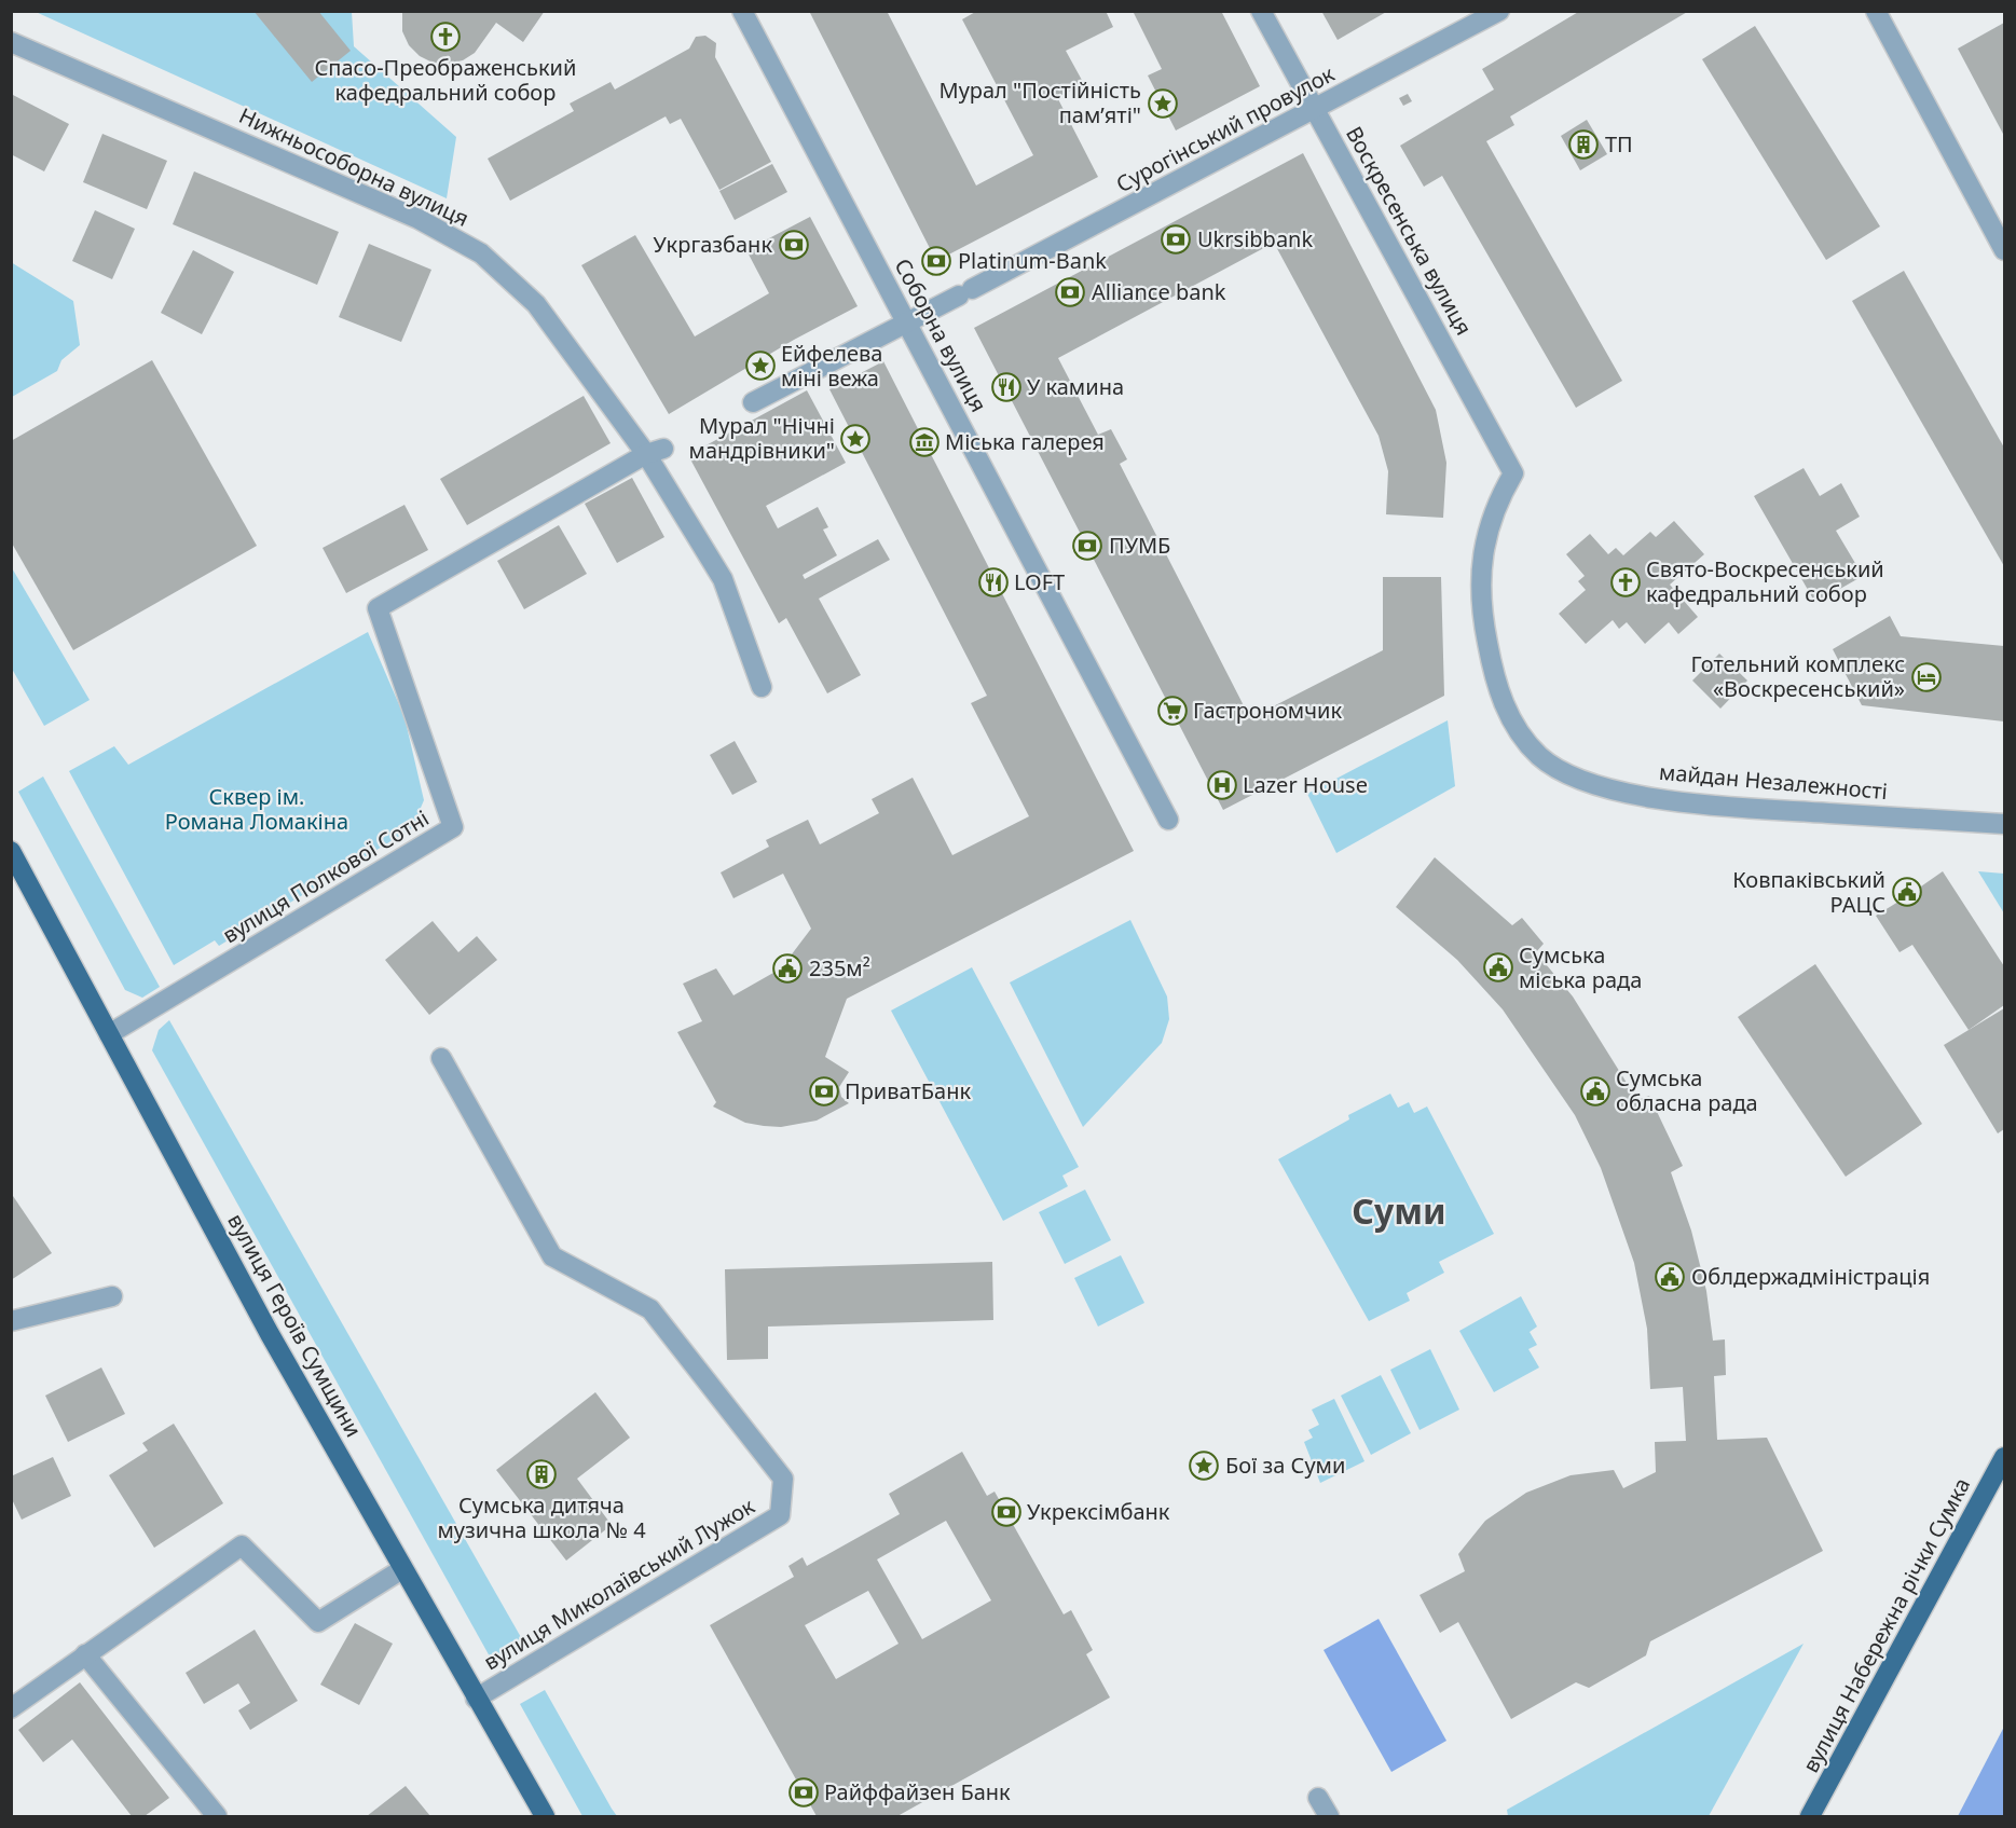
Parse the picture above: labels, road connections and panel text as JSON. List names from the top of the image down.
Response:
{
  "streets": {
    "main road": ["вулиця Героїв Сумщини", "вулиця Набережна річки Сумка"],
    "street": [
      "Сурогінський провулок",
      "Нижньособорна вулиця",
      "Воскресенська вулиця",
      "Соборна вулиця",
      "майдан Незалежності",
      "вулиця Полкової Сотні",
      "вулиця Миколаївський Лужок"
    ]
  },
  "crossings": [
    ["Сурогінський провулок", "Воскресенська вулиця"],
    ["Сурогінський провулок", "Соборна вулиця"],
    ["Нижньособорна вулиця", "вулиця Полкової Сотні"],
    ["Воскресенська вулиця", "майдан Незалежності"],
    ["вулиця Полкової Сотні", "вулиця Героїв Сумщини"],
    ["вулиця Героїв Сумщини", "вулиця Миколаївський Лужок"]
  ],
  "districts": ["Суми"],
  "parks": ["Сквер ім. Романа Ломакіна"],
  "places": {
    "church": ["Спасо-Преображенський кафедральний собор", "Свято-Воскресенський кафедральний собор"],
    "place": [
      "Мурал \"Постійність пам’яті\"",
      "Ейфелева міні вежа",
      "Мурал \"Нічні мандрівники\"",
      "Бої за Суми"
    ],
    "building": ["ТП", "Сумська дитяча музична школа № 4"],
    "bank": [
      "Ukrsibbank",
      "Укргазбанк",
      "Platinum-Bank",
      "Alliance bank",
      "ПУМБ",
      "ПриватБанк",
      "Укрексімбанк",
      "Райффайзен Банк"
    ],
    "restaurant": ["У камина", "LOFT"],
    "museum": ["Міська галерея"],
    "hotel": ["Готельний комплекс «Воскресенський»"],
    "supermarket": ["Гастрономчик"],
    "hospital": ["Lazer House"],
    "public building": [
      "Ковпаківський РАЦС",
      "Сумська міська рада",
      "235м²",
      "Сумська обласна рада",
      "Облдержадміністрація"
    ]
  }
}
